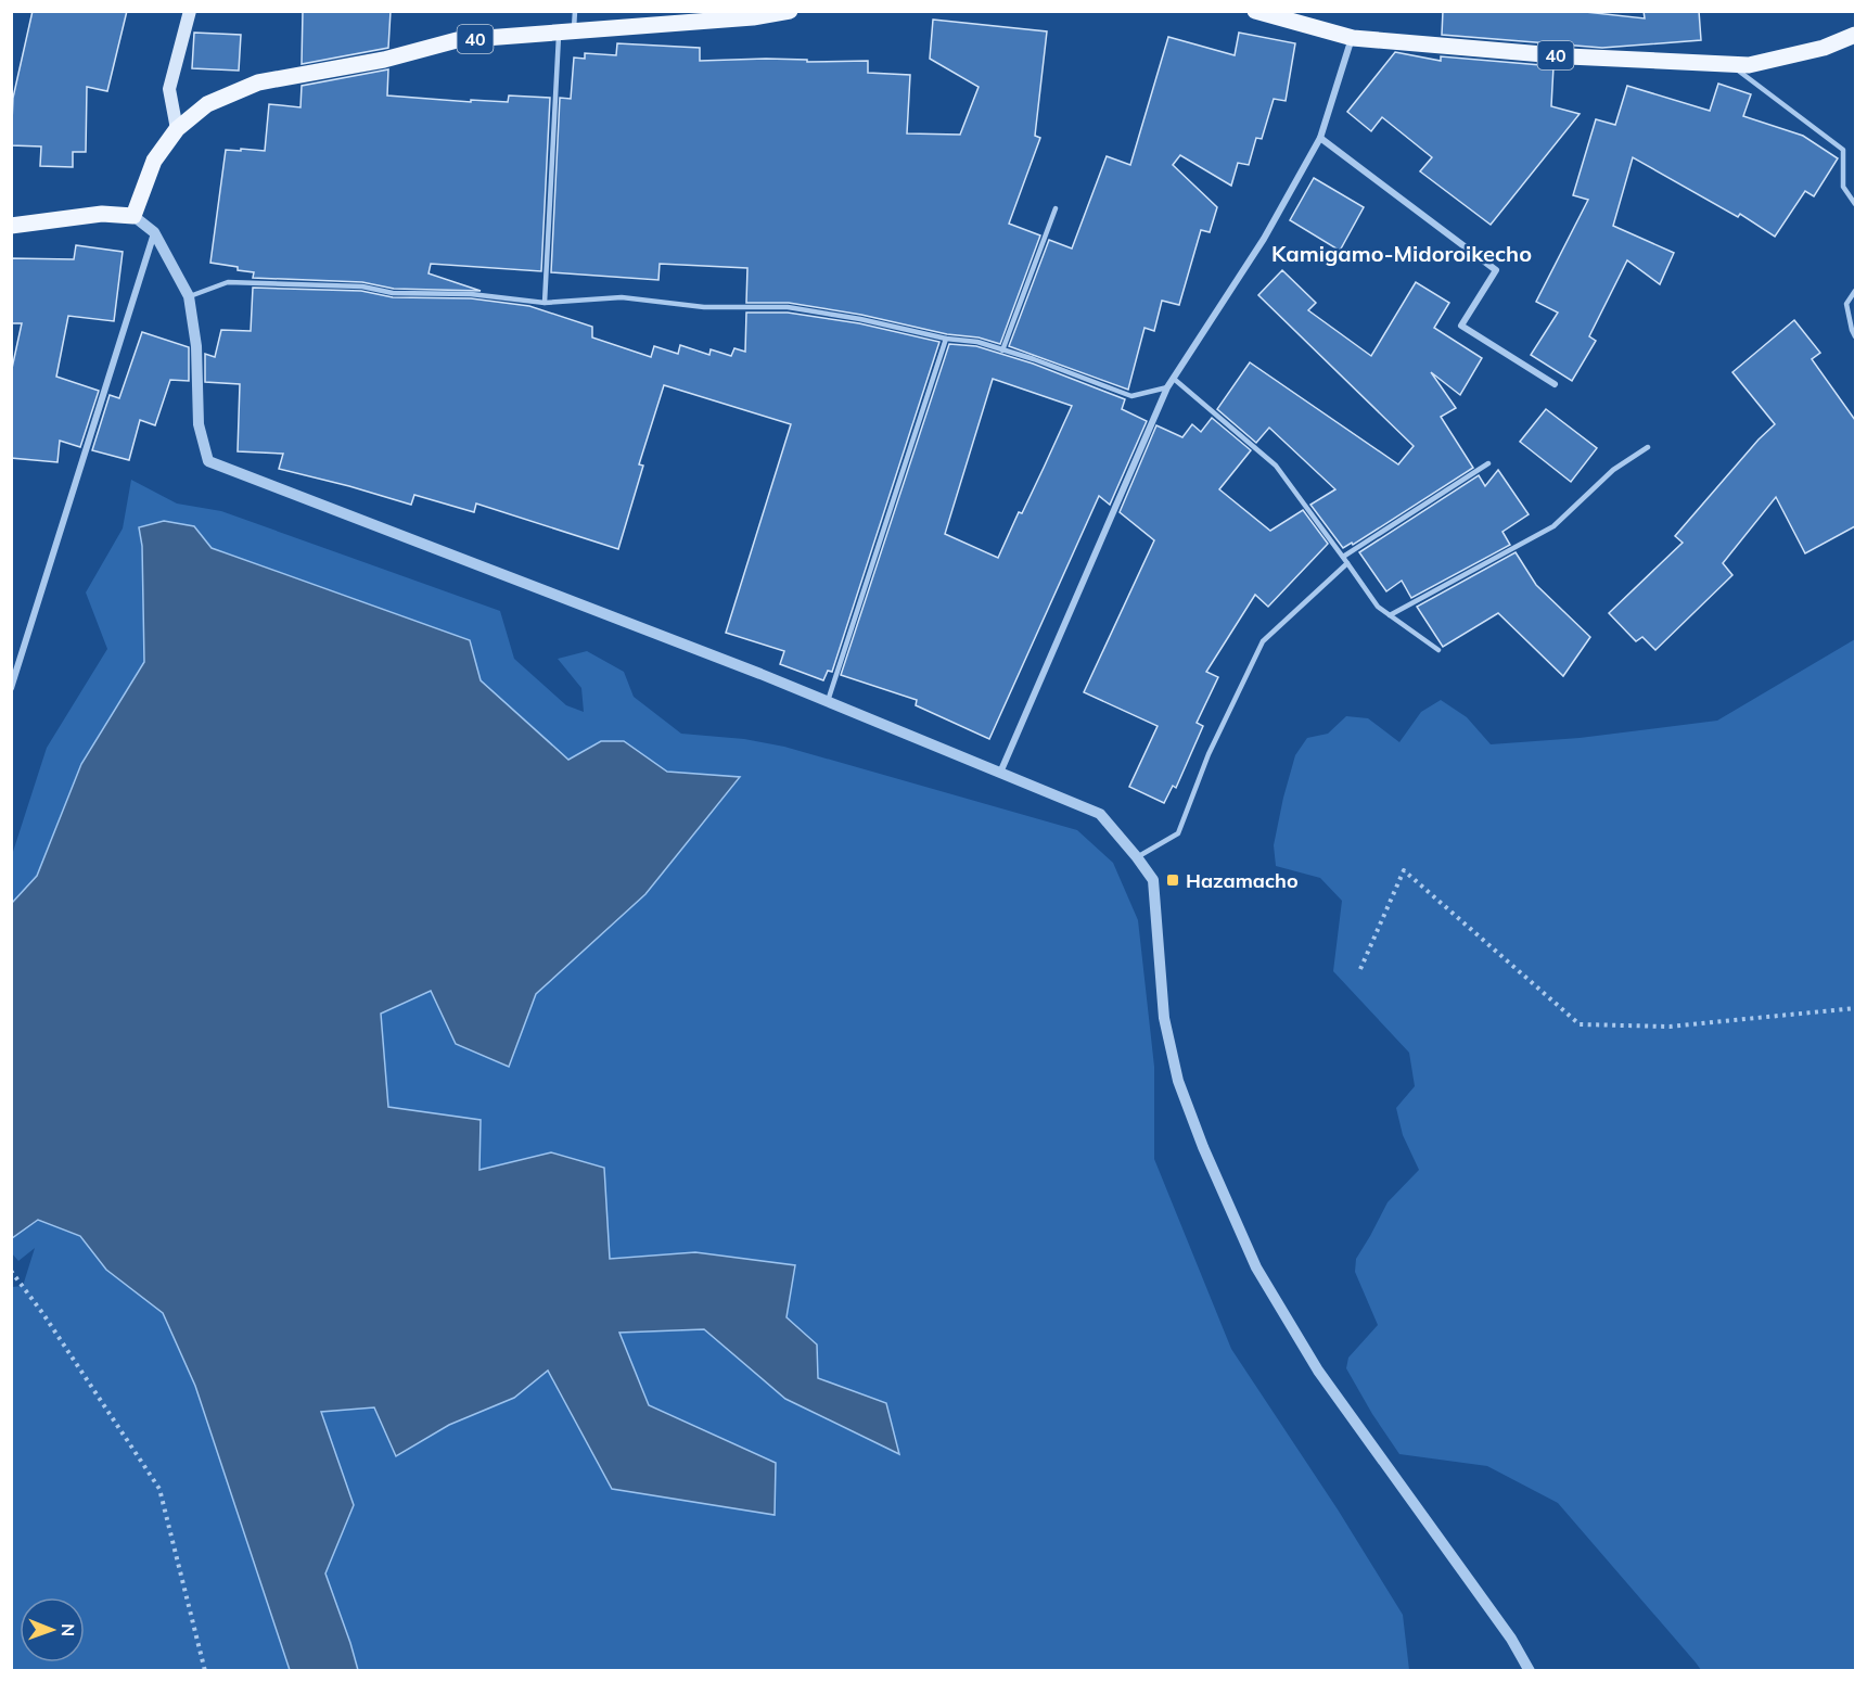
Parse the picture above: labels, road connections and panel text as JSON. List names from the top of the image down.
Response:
{
  "streets": {
    "main road": ["40"]
  },
  "districts": ["Kamigamo-Midoroikecho"],
  "places": {
    "transit": ["Hazamacho"]
  },
  "north": "right"
}
